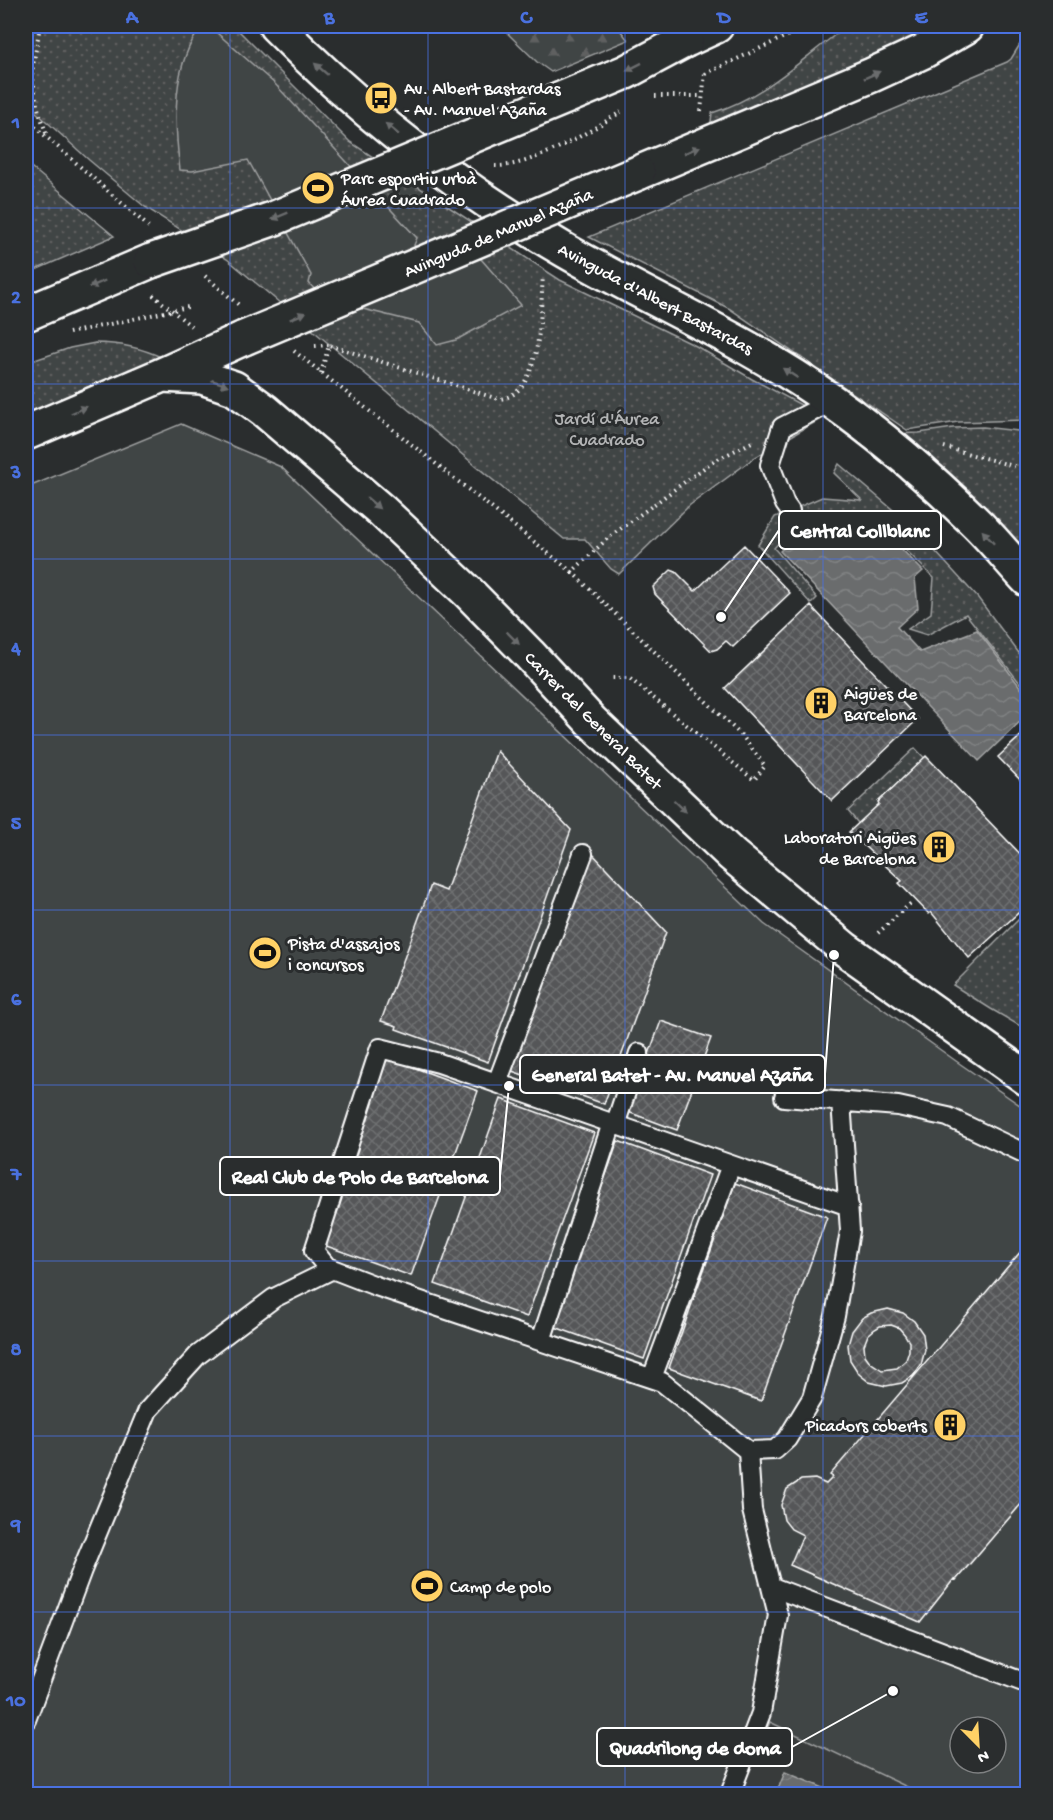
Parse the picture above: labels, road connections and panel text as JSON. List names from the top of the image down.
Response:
{
  "streets": {
    "street": ["Avinguda de Manuel Azaña", "Avinguda d'Albert Bastardas", "Carrer del General Batet"]
  },
  "crossings": [
    ["Avinguda de Manuel Azaña", "Carrer del General Batet"]
  ],
  "one_way": ["Avinguda d'Albert Bastardas", "Carrer del General Batet"],
  "parks": ["Jardí d'Áurea Cuadrado"],
  "places": {
    "bus stop": ["Av. Albert Bastardas - Av. Manuel Azaña"],
    "sports": ["Parc esportiu urbà Áurea Cuadrado", "Pista d'assajos i concursos", "Camp de polo"],
    "other": [
      "Central Collblanc",
      "General Batet - Av. Manuel Azaña",
      "Real Club de Polo de Barcelona",
      "Quadrilong de doma"
    ],
    "building": ["Aigües de Barcelona", "Laboratori Aigües de Barcelona", "Picadors coberts"]
  },
  "north": "bottom right",
  "grid": {
    "columns": [
      "A",
      "B",
      "C",
      "D",
      "E"
    ],
    "rows": [
      "1",
      "2",
      "3",
      "4",
      "5",
      "6",
      "7",
      "8",
      "9",
      "10"
    ]
  }
}
